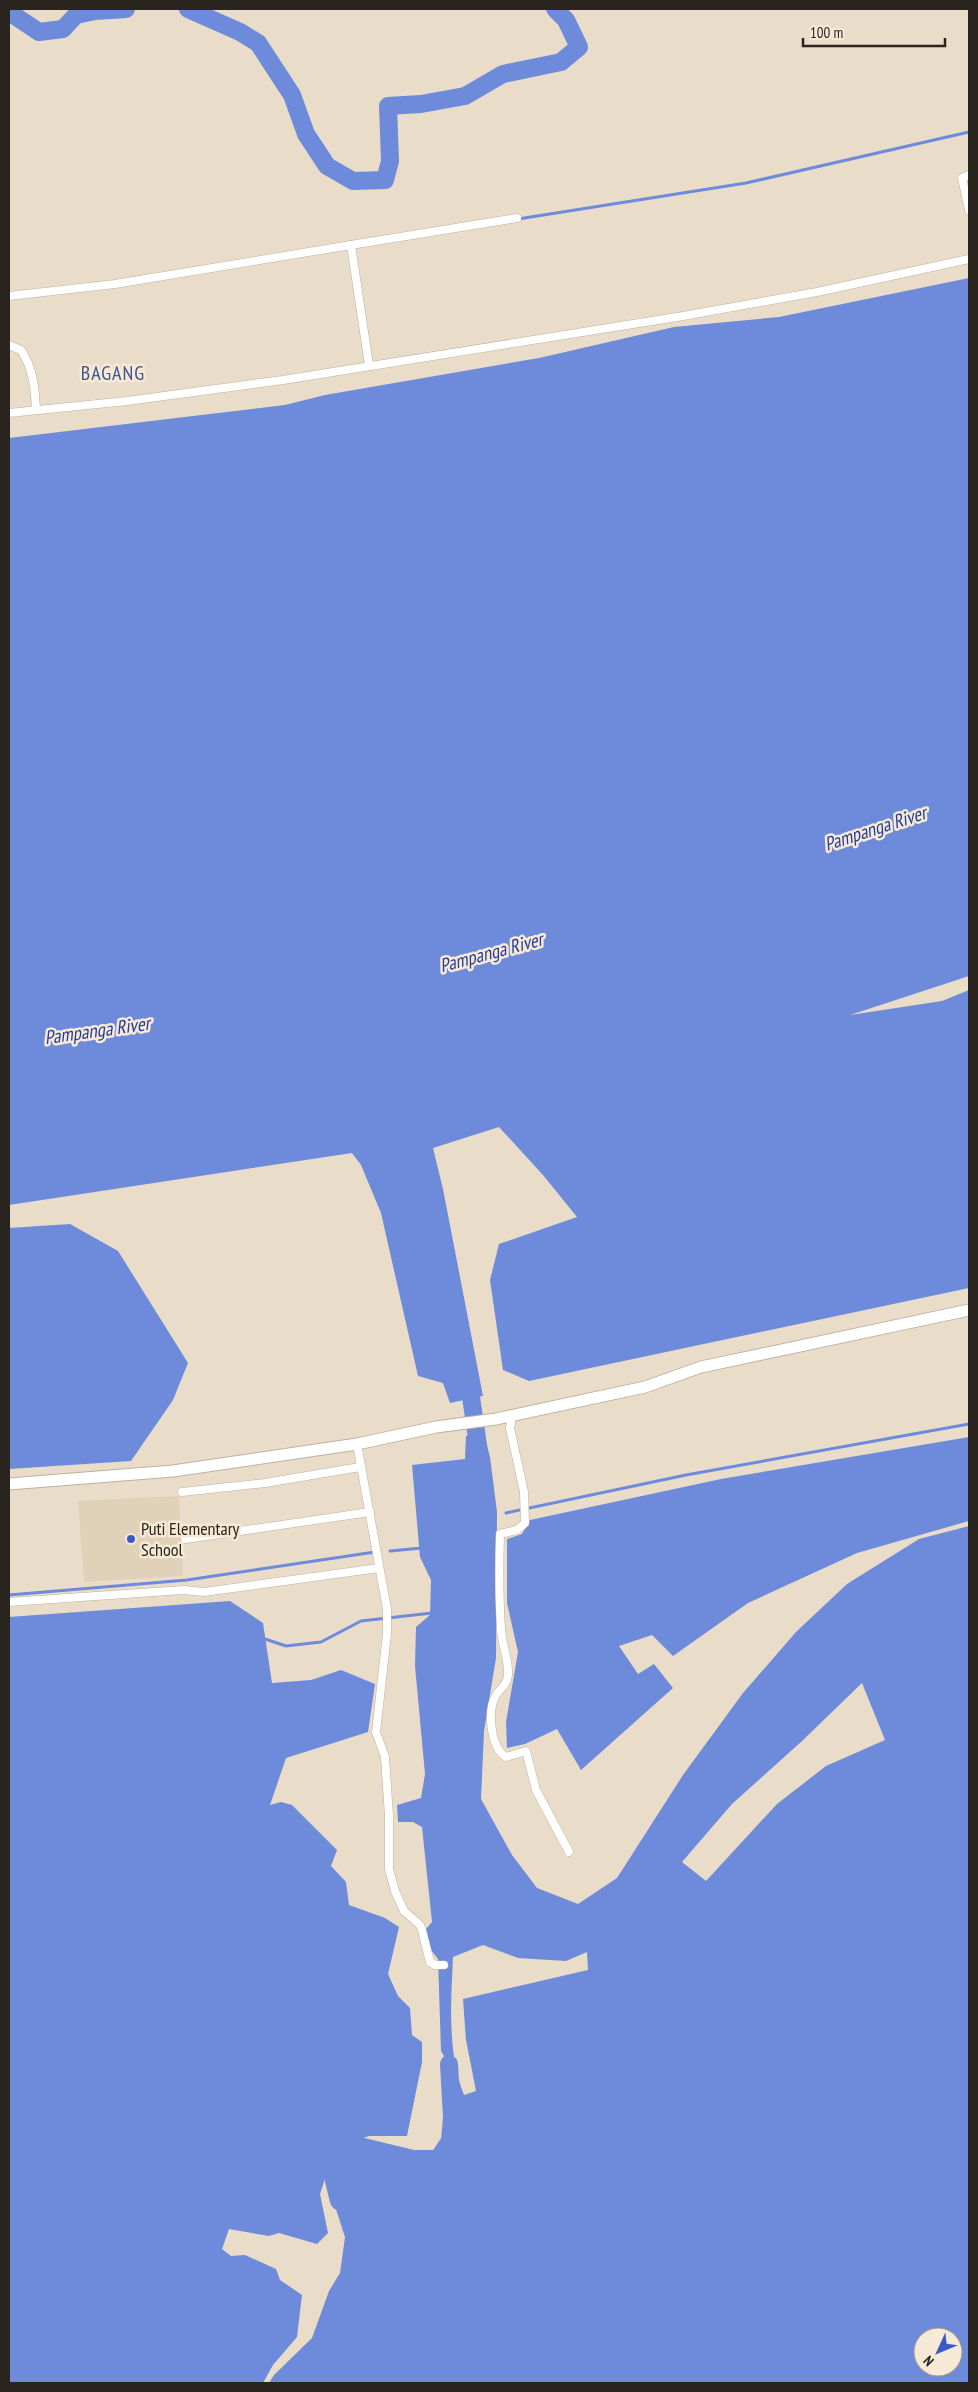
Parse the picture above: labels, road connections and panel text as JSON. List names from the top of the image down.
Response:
{
  "districts": ["BAGANG"],
  "water": ["Pampanga River"],
  "places": ["Puti Elementary School"],
  "scale_bar": "100 m",
  "north": "bottom left"
}
